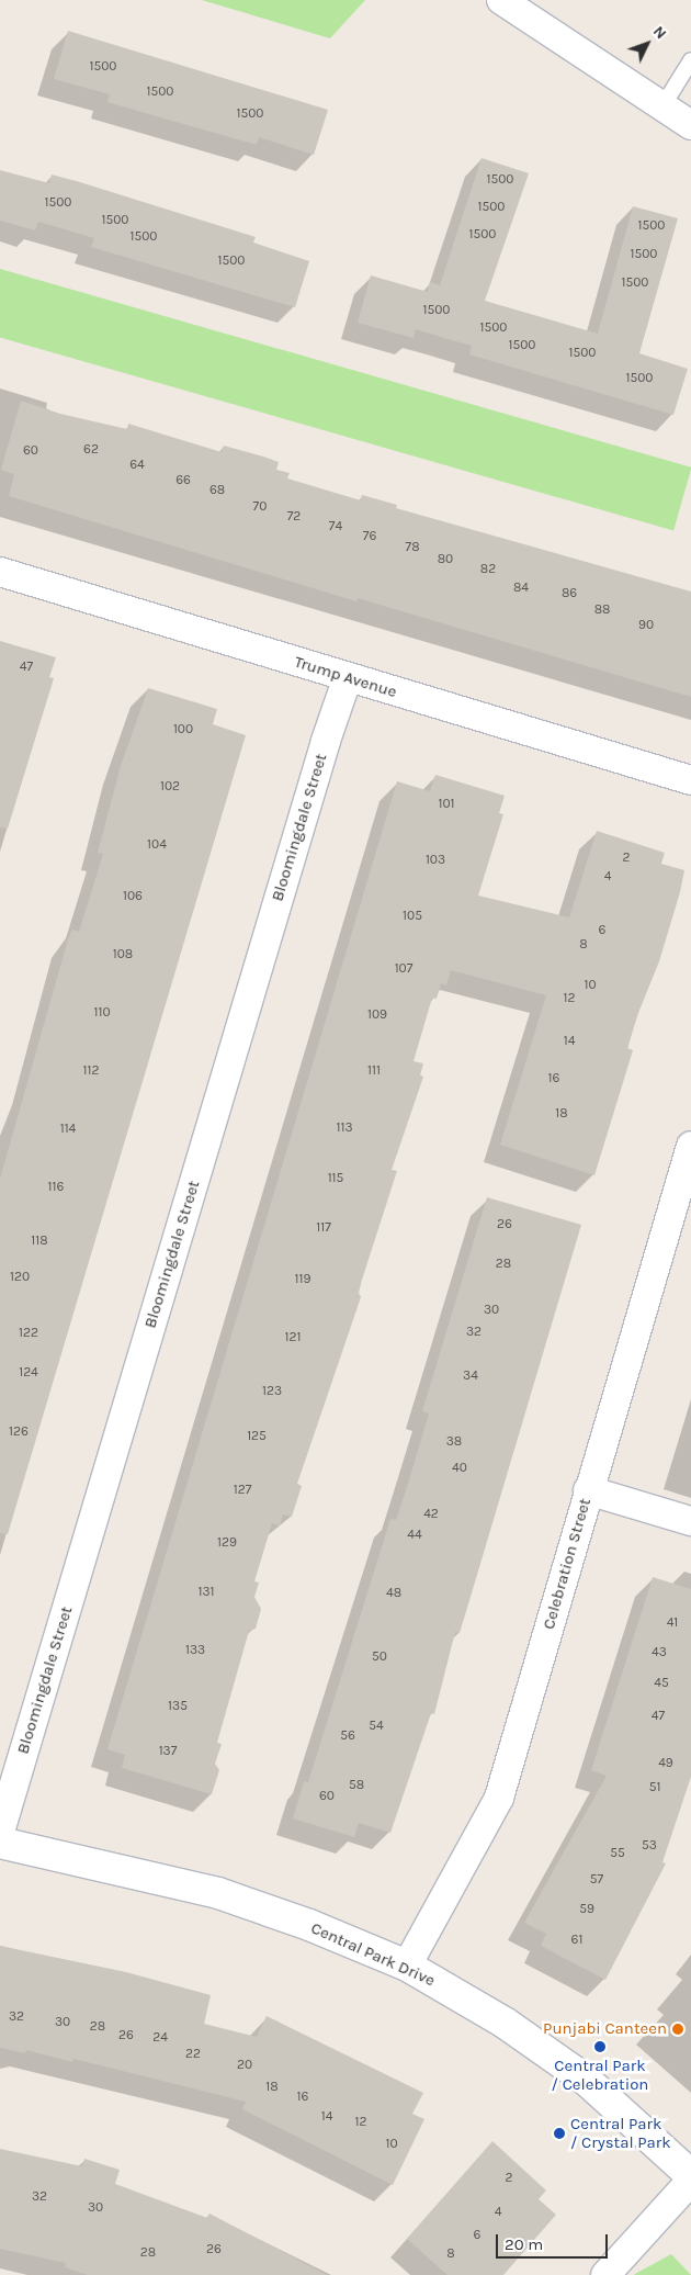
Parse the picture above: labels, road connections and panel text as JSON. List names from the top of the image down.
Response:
{
  "streets": {
    "street": [
      "Trump Avenue",
      "Bloomingdale Street",
      "Celebration Street",
      "Central Park Drive"
    ]
  },
  "crossings": [
    ["Trump Avenue", "Bloomingdale Street"],
    ["Celebration Street", "Central Park Drive"]
  ],
  "places": ["Punjabi Canteen", "Central Park / Celebration", "Central Park / Crystal Park"],
  "house_numbers": [
    "1500",
    "1500",
    "1500",
    "1500",
    "1500",
    "1500",
    "1500",
    "1500",
    "1500",
    "1500",
    "1500",
    "1500",
    "1500",
    "1500",
    "1500",
    "1500",
    "1500",
    "1500",
    "62",
    "60",
    "64",
    "66",
    "68",
    "70",
    "72",
    "74",
    "76",
    "78",
    "80",
    "82",
    "84",
    "86",
    "88",
    "90",
    "47",
    "100",
    "102",
    "101",
    "104",
    "2",
    "103",
    "4",
    "106",
    "105",
    "6",
    "8",
    "108",
    "107",
    "10",
    "12",
    "110",
    "109",
    "14",
    "112",
    "111",
    "16",
    "18",
    "113",
    "114",
    "115",
    "116",
    "26",
    "117",
    "118",
    "28",
    "120",
    "119",
    "30",
    "32",
    "122",
    "121",
    "124",
    "34",
    "123",
    "126",
    "125",
    "38",
    "40",
    "127",
    "42",
    "44",
    "129",
    "131",
    "48",
    "41",
    "133",
    "43",
    "50",
    "45",
    "135",
    "47",
    "54",
    "56",
    "137",
    "49",
    "58",
    "51",
    "60",
    "53",
    "55",
    "57",
    "59",
    "61",
    "32",
    "30",
    "28",
    "26",
    "24",
    "22",
    "20",
    "18",
    "16",
    "14",
    "12",
    "10",
    "2",
    "32",
    "30",
    "4",
    "6",
    "26",
    "28",
    "8"
  ],
  "scale_bar": "20 m",
  "north": "top right"
}
